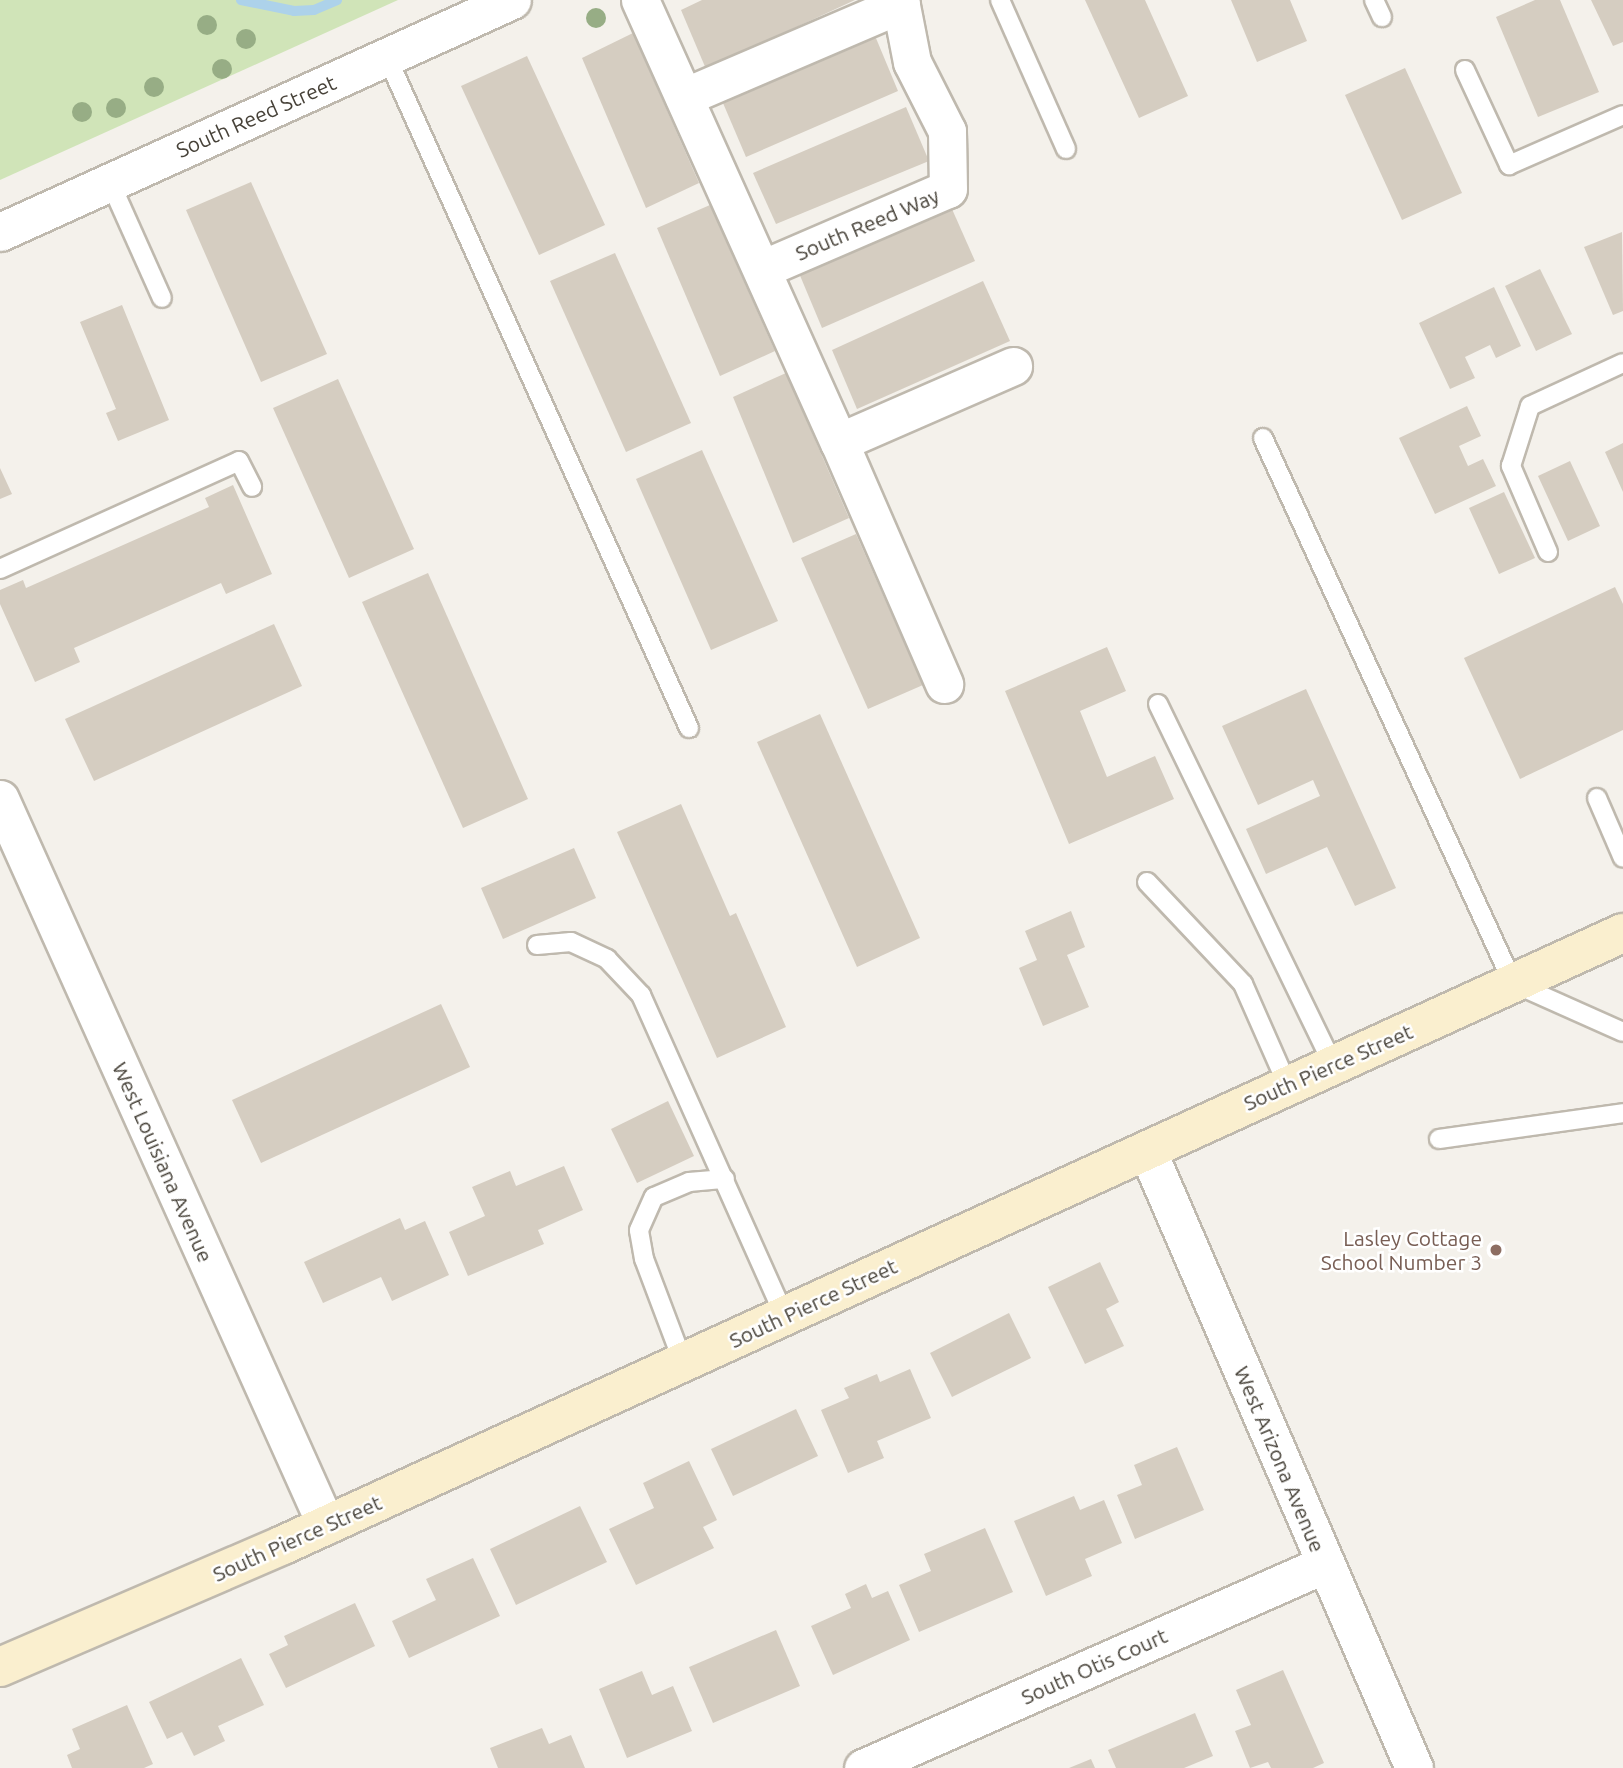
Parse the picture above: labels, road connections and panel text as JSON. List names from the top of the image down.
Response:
{
  "streets": {
    "street": [
      "South Reed Street",
      "South Reed Way",
      "South Pierce Street",
      "West Louisiana Avenue",
      "West Arizona Avenue",
      "South Otis Court"
    ]
  },
  "crossings": [
    ["South Pierce Street", "West Louisiana Avenue"],
    ["South Pierce Street", "West Arizona Avenue"],
    ["West Arizona Avenue", "South Otis Court"]
  ],
  "places": ["Lasley Cottage School Number 3"]
}
